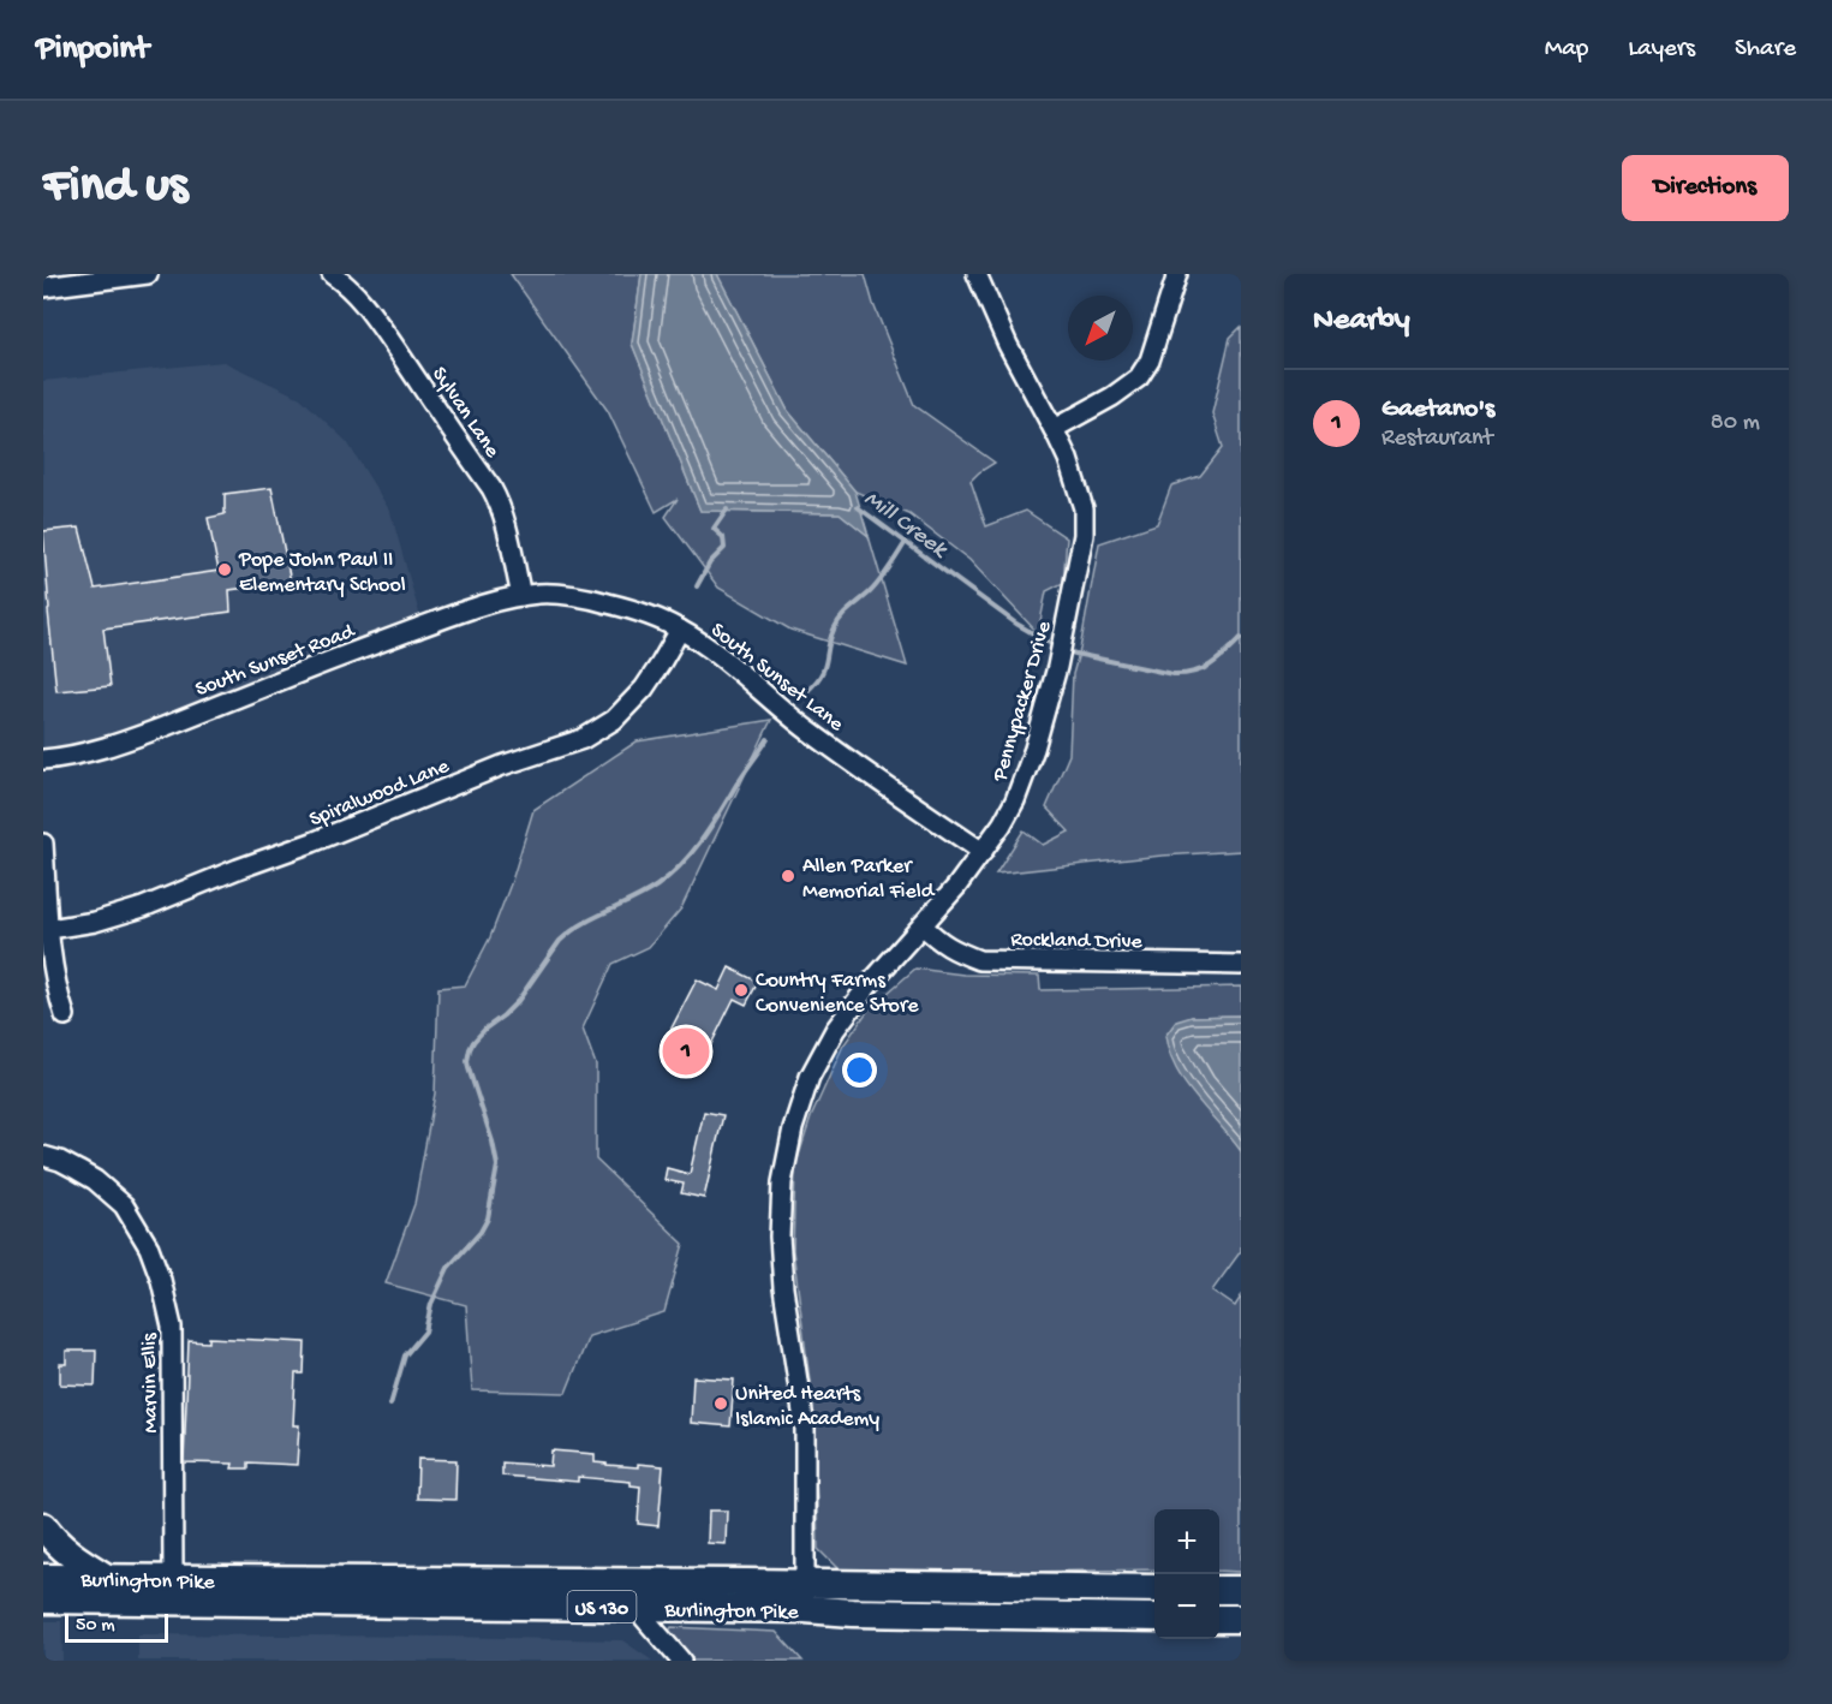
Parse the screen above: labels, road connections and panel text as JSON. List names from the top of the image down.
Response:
{
  "streets": {
    "highway": ["Burlington Pike", "US 130"],
    "street": [
      "Sylvan Lane",
      "South Sunset Road",
      "South Sunset Lane",
      "Pennypacker Drive",
      "Spiralwood Lane",
      "Rockland Drive",
      "Marvin Ellis"
    ]
  },
  "crossings": [
    ["Sylvan Lane", "South Sunset Road"],
    ["Sylvan Lane", "South Sunset Lane"],
    ["South Sunset Road", "South Sunset Lane"],
    ["South Sunset Lane", "Pennypacker Drive"],
    ["South Sunset Lane", "Spiralwood Lane"],
    ["Pennypacker Drive", "Rockland Drive"],
    ["Pennypacker Drive", "Burlington Pike"],
    ["Marvin Ellis", "Burlington Pike"]
  ],
  "water": ["Mill Creek"],
  "places": [
    "Pope John Paul II Elementary School",
    "Allen Parker Memorial Field",
    "Country Farms Convenience Store",
    "United Hearts Islamic Academy"
  ],
  "scale_bar": "50 m",
  "north": "bottom left",
  "page": {
    "header": "Pinpoint",
    "nav": ["Map", "Layers", "Share"],
    "buttons": "Directions",
    "title": "Find us",
    "heading": "Nearby",
    "list": [
      {
        "mark": "1",
        "name": "Gaetano's",
        "note": "Restaurant",
        "value": "80 m"
      }
    ],
    "pins": "1",
    "map_buttons": ["+", "−"],
    "scale": "50 m"
  }
}
